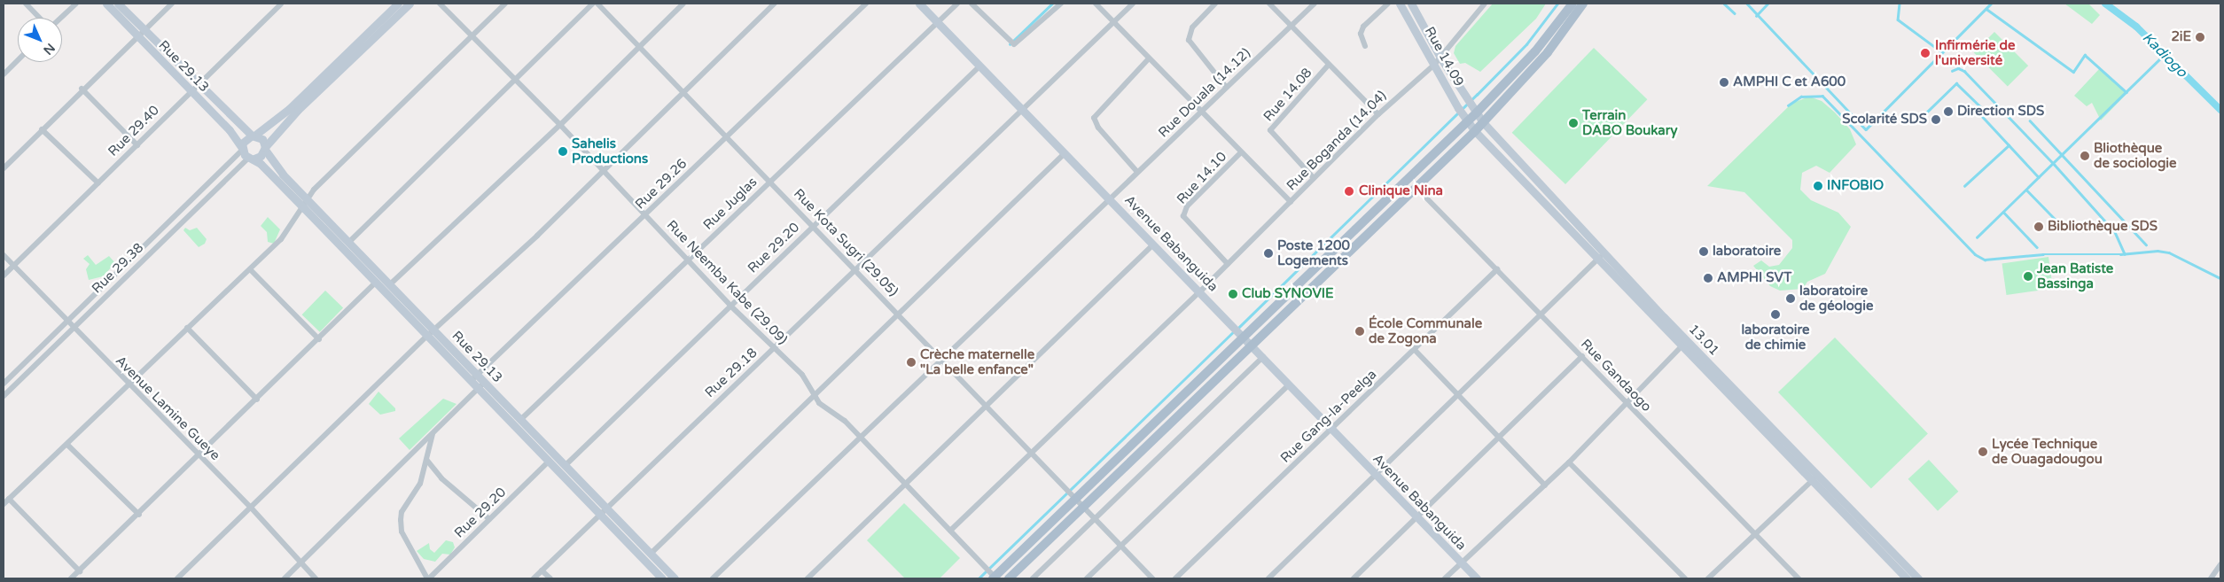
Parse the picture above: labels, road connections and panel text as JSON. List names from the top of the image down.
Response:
{
  "streets": {
    "street": [
      "Rue 14.09",
      "Rue 29.13",
      "Rue Douala (14.12)",
      "Rue 14.08",
      "Rue 29.40",
      "Rue Boganda (14.04)",
      "Rue 14.10",
      "Rue 29.26",
      "Rue Juglas",
      "Rue Kota Sugri (29.05)",
      "Avenue Babanguida",
      "Rue 29.20",
      "Rue 29.38",
      "Rue Neemba Kabe (29.09)",
      "13.01",
      "Rue 29.18",
      "Rue Gandaogo",
      "Avenue Lamine Gueye",
      "Rue Gang-la-Peelga"
    ]
  },
  "crossings": [
    ["Rue 14.09", "Rue Boganda (14.04)"],
    ["Rue 14.09", "13.01"],
    ["Rue 29.13", "Rue 29.40"],
    ["Rue 29.13", "Rue 29.26"],
    ["Rue 29.13", "Rue Juglas"],
    ["Rue 29.13", "Rue 29.20"],
    ["Rue 29.13", "Rue 29.38"],
    ["Rue 29.13", "Rue 29.18"],
    ["Rue Douala (14.12)", "Rue Kota Sugri (29.05)"],
    ["Rue Douala (14.12)", "Avenue Babanguida"],
    ["Rue Douala (14.12)", "Rue Neemba Kabe (29.09)"],
    ["Rue 14.08", "Rue Boganda (14.04)"],
    ["Rue 29.40", "Avenue Lamine Gueye"],
    ["Rue Boganda (14.04)", "Rue 14.10"],
    ["Rue Boganda (14.04)", "Rue Kota Sugri (29.05)"],
    ["Rue Boganda (14.04)", "Avenue Babanguida"],
    ["Rue Boganda (14.04)", "Rue Neemba Kabe (29.09)"],
    ["Rue 29.26", "Rue Kota Sugri (29.05)"],
    ["Rue 29.26", "Rue Neemba Kabe (29.09)"],
    ["Rue Juglas", "Rue Kota Sugri (29.05)"],
    ["Rue Juglas", "Avenue Babanguida"],
    ["Rue Juglas", "Rue Neemba Kabe (29.09)"],
    ["Rue Kota Sugri (29.05)", "Rue 29.20"],
    ["Rue Kota Sugri (29.05)", "Rue 29.18"],
    ["Avenue Babanguida", "Rue 29.20"],
    ["Avenue Babanguida", "Rue 29.18"],
    ["Avenue Babanguida", "Rue Gang-la-Peelga"],
    ["Rue 29.20", "Rue Neemba Kabe (29.09)"],
    ["Rue 29.38", "Avenue Lamine Gueye"],
    ["Rue Neemba Kabe (29.09)", "Rue 29.18"],
    ["Rue Gandaogo", "Rue Gang-la-Peelga"]
  ],
  "water": ["Kadiogo"],
  "places": [
    "2iE",
    "Infirmérie de l'université",
    "AMPHI C et A600",
    "Direction SDS",
    "Scolarité SDS",
    "Terrain DABO Boukary",
    "Sahelis Productions",
    "Bliothèque de sociologie",
    "INFOBIO",
    "Clinique Nina",
    "Bibliothèque SDS",
    "laboratoire",
    "Poste 1200 Logements",
    "Jean Batiste Bassinga",
    "AMPHI SVT",
    "Club SYNOVIE",
    "laboratoire de géologie",
    "laboratoire de chimie",
    "École Communale de Zogona",
    "Crèche maternelle \"La belle enfance\"",
    "Lycée Technique de Ouagadougou"
  ],
  "north": "bottom right"
}
